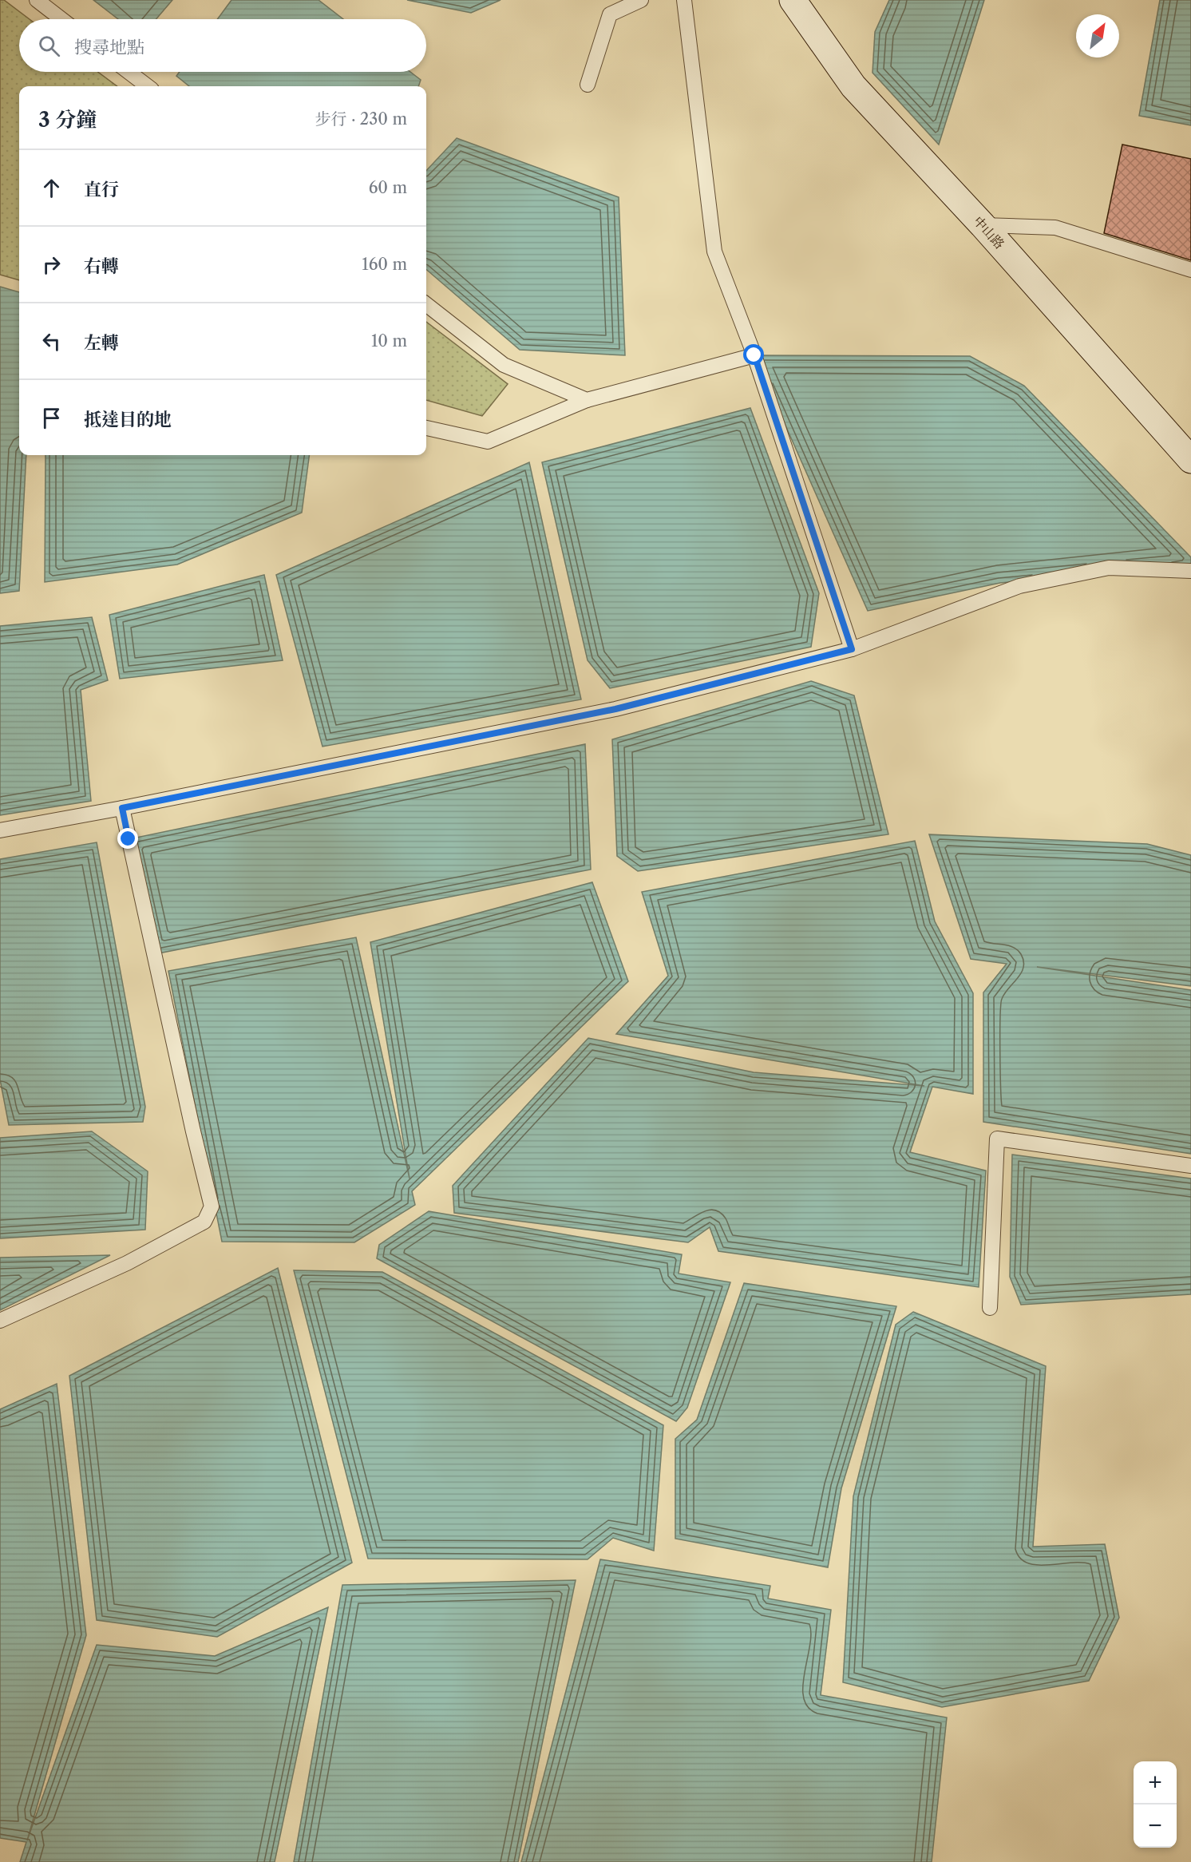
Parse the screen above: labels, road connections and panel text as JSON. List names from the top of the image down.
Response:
{
  "streets": {
    "street": ["中山路"]
  },
  "north": "top right",
  "page": {
    "search": "搜尋地點",
    "heading": ["3 分鐘", "步行 · 230 m"],
    "list": [
      ["直行", "60 m"],
      ["右轉", "160 m"],
      ["左轉", "10 m"],
      "抵達目的地"
    ],
    "map_buttons": ["+", "−"]
  }
}
